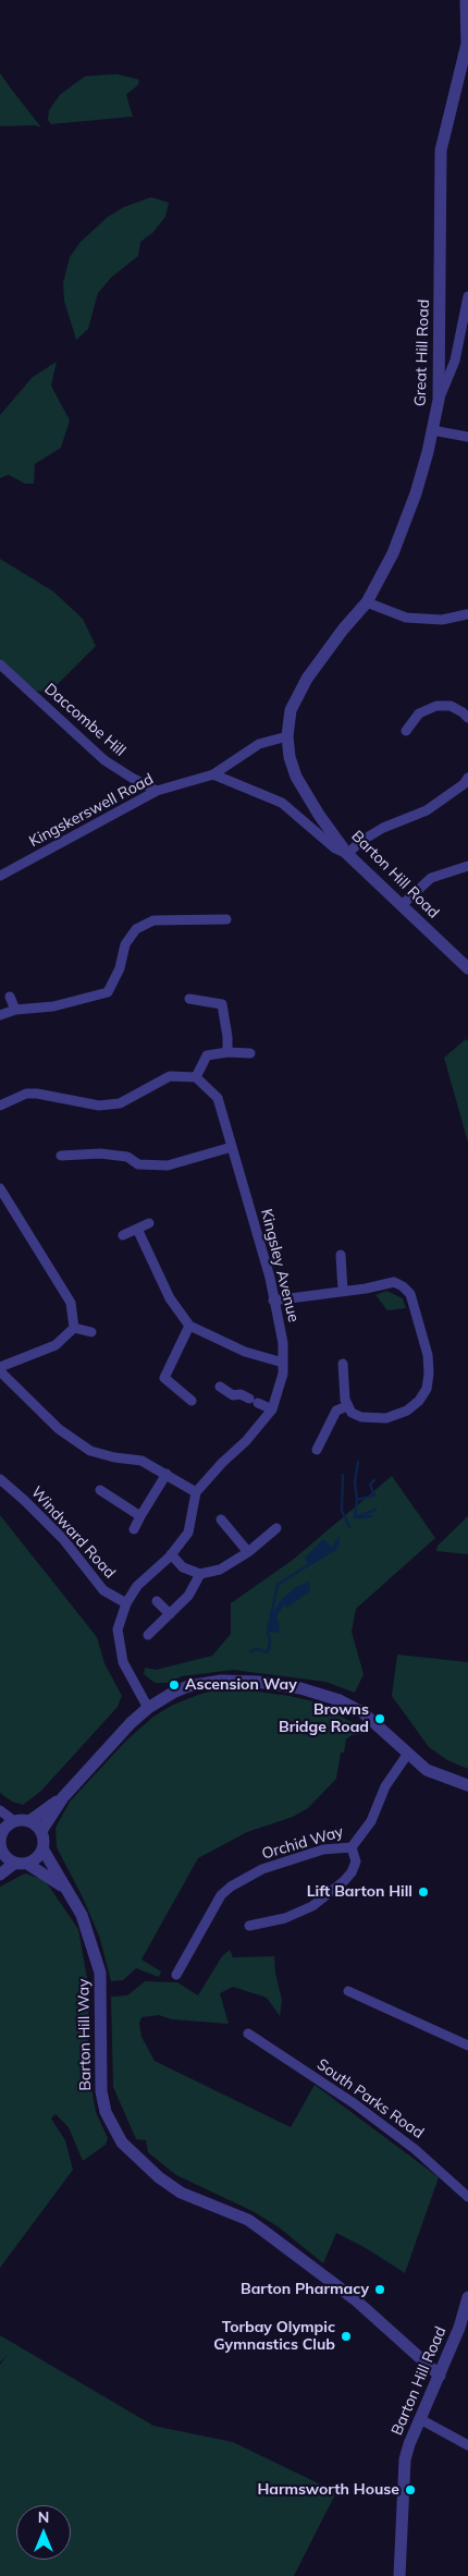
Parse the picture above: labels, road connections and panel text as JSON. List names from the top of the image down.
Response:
{
  "streets": {
    "street": [
      "Great Hill Road",
      "Daccombe Hill",
      "Kingskerswell Road",
      "Barton Hill Road",
      "Kingsley Avenue",
      "Windward Road",
      "Orchid Way",
      "Barton Hill Way",
      "South Parks Road"
    ]
  },
  "crossings": [
    ["Great Hill Road", "Kingskerswell Road"],
    ["Great Hill Road", "Barton Hill Road"],
    ["Daccombe Hill", "Kingskerswell Road"],
    ["Kingskerswell Road", "Barton Hill Road"],
    ["Barton Hill Road", "Barton Hill Way"]
  ],
  "places": [
    "Ascension Way",
    "Browns Bridge Road",
    "Lift Barton Hill",
    "Barton Pharmacy",
    "Torbay Olympic Gymnastics Club",
    "Harmsworth House"
  ],
  "north": "top"
}
